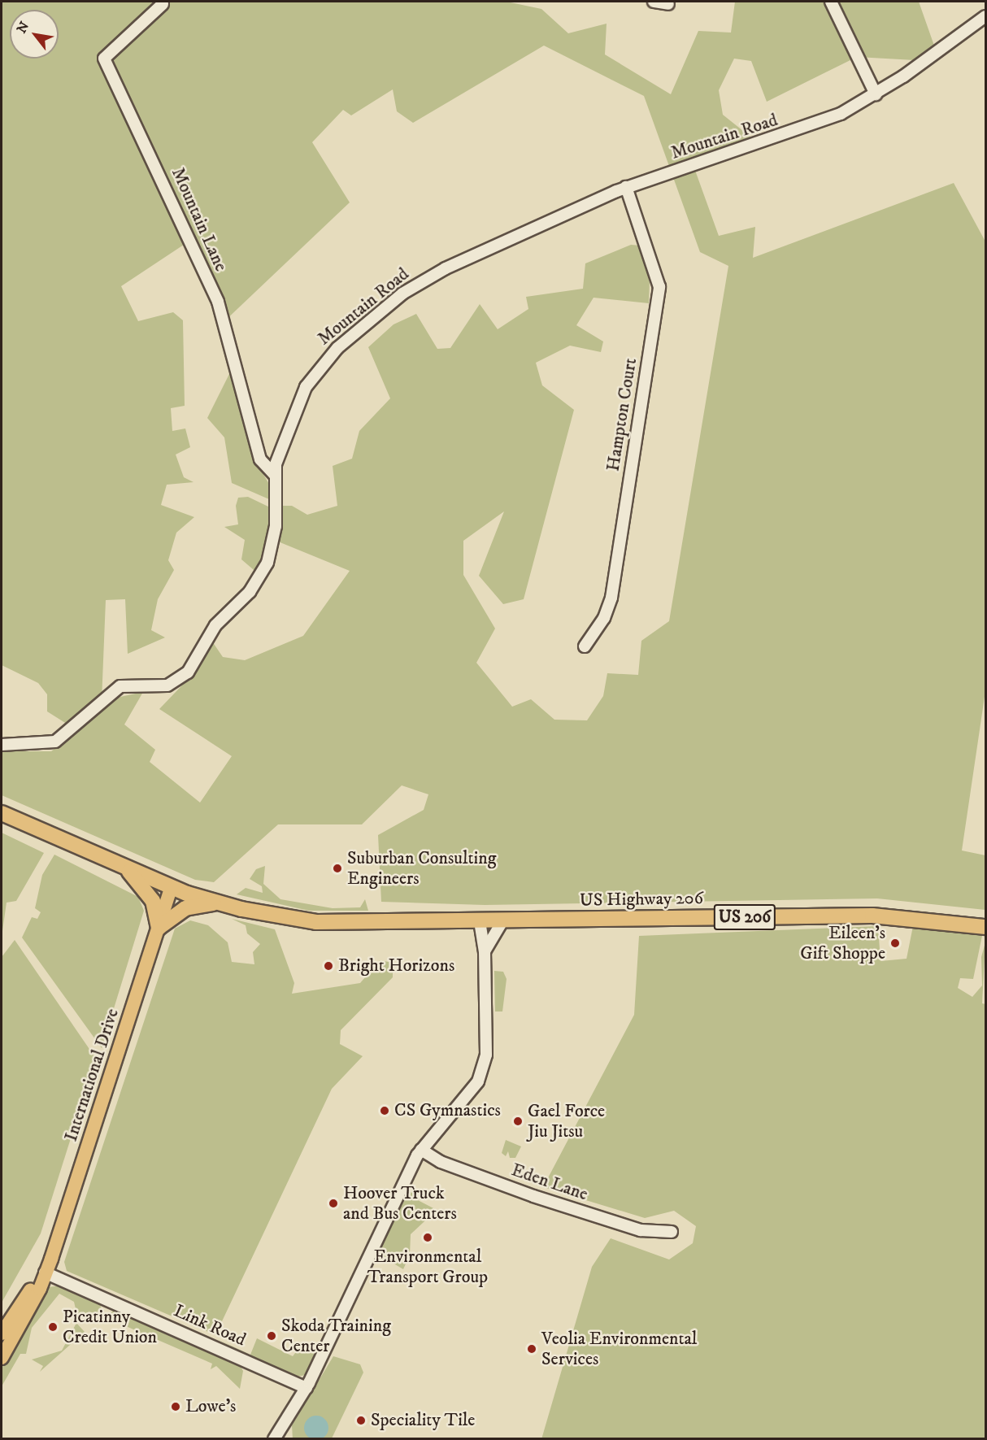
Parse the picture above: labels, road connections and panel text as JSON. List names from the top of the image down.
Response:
{
  "streets": {
    "highway": ["US Highway 206", "US 206"],
    "main road": ["International Drive"],
    "street": [
      "Mountain Road",
      "Mountain Lane",
      "Hampton Court",
      "Eden Lane",
      "Link Road"
    ]
  },
  "crossings": [
    ["Mountain Road", "Mountain Lane"],
    ["Mountain Road", "Hampton Court"],
    ["US Highway 206", "US 206"],
    ["US 206", "International Drive"],
    ["International Drive", "Link Road"]
  ],
  "places": [
    "Suburban Consulting Engineers",
    "Eileen's Gift Shoppe",
    "Bright Horizons",
    "CS Gymnastics",
    "Gael Force Jiu Jitsu",
    "Hoover Truck and Bus Centers",
    "Environmental Transport Group",
    "Picatinny Credit Union",
    "Skoda Training Center",
    "Veolia Environmental Services",
    "Lowe's",
    "Speciality Tile"
  ],
  "north": "top left"
}
